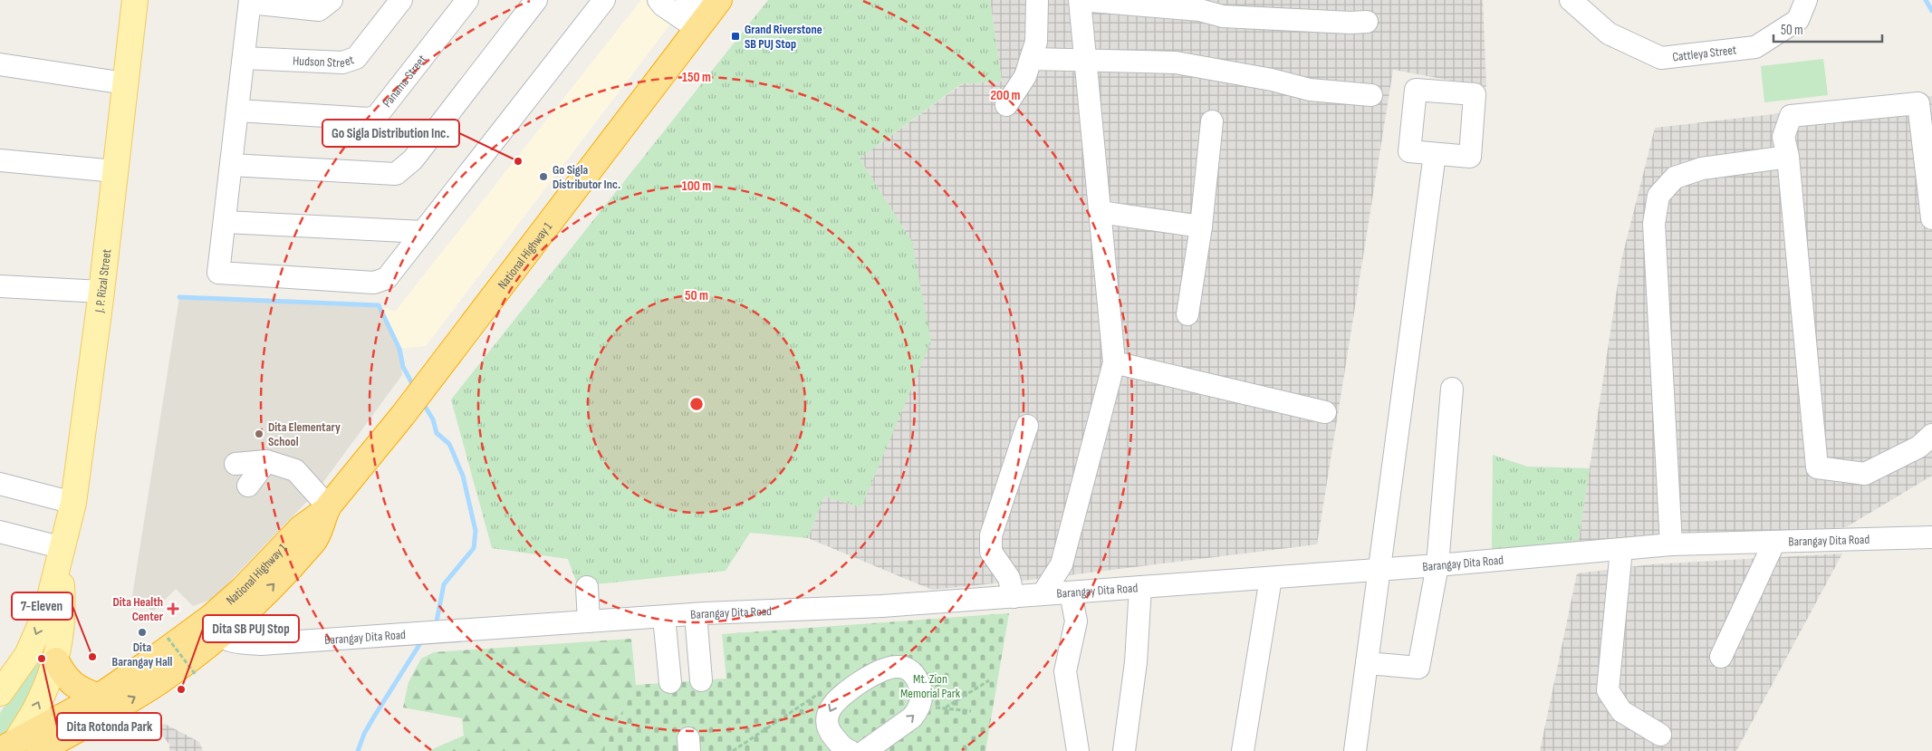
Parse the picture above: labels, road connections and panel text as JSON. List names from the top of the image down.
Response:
{
  "streets": {
    "highway": ["National Highway 1"],
    "main road": ["J. P. Rizal Street"],
    "street": [
      "Cattleya Street",
      "Hudson Street",
      "Panama Street",
      "Barangay Dita Road"
    ]
  },
  "crossings": [
    ["National Highway 1", "J. P. Rizal Street"],
    ["National Highway 1", "Barangay Dita Road"]
  ],
  "parks": ["Mt. Zion Memorial Park"],
  "places": {
    "transit": ["Grand Riverstone SB PUJ Stop"],
    "other": [
      "Go Sigla Distribution Inc.",
      "Go Sigla Distributor Inc.",
      "Dita Elementary School",
      "Dita Barangay Hall",
      "7-Eleven",
      "Dita Rotonda Park",
      "Dita SB PUJ Stop"
    ],
    "health": ["Dita Health Center"]
  },
  "scale_bar": "50 m",
  "rings": [
    "150 m",
    "200 m",
    "100 m",
    "50 m"
  ]
}
